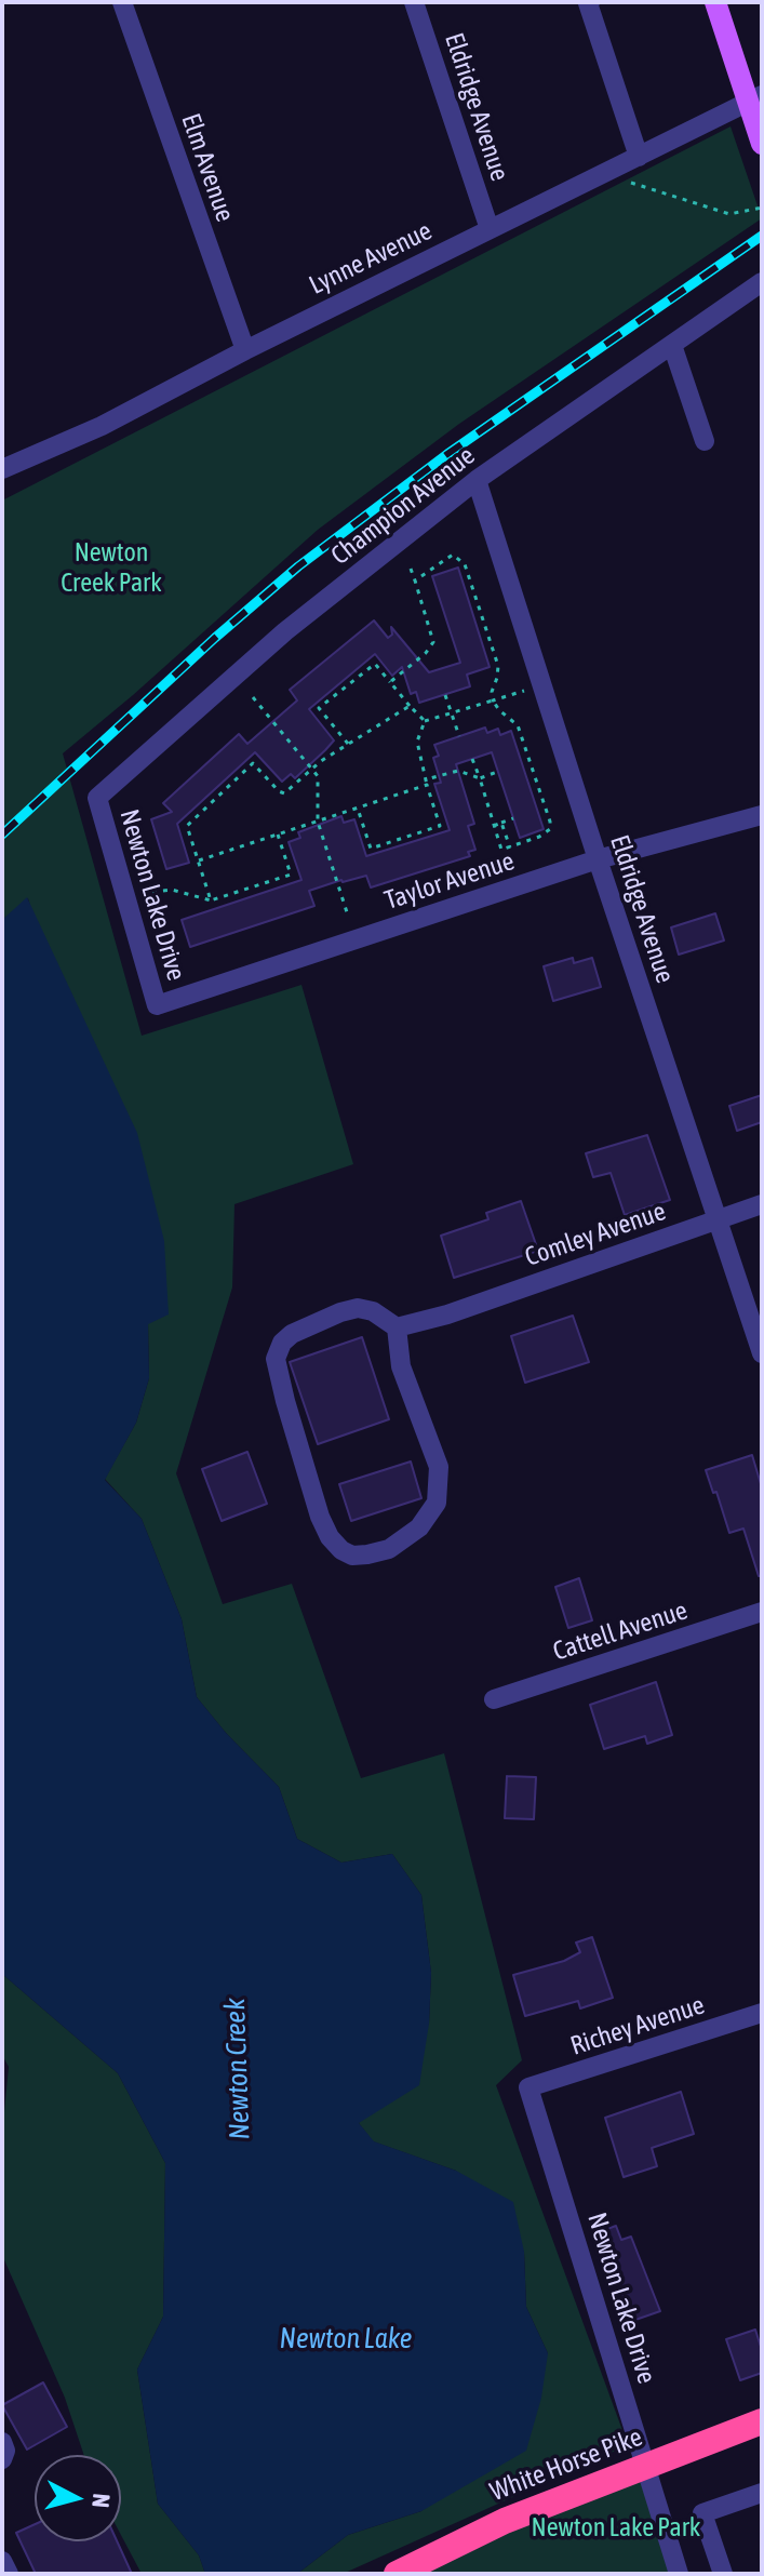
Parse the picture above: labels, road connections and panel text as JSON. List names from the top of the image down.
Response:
{
  "streets": {
    "highway": ["White Horse Pike"],
    "street": [
      "Eldridge Avenue",
      "Elm Avenue",
      "Lynne Avenue",
      "Champion Avenue",
      "Taylor Avenue",
      "Newton Lake Drive",
      "Comley Avenue",
      "Cattell Avenue",
      "Richey Avenue"
    ]
  },
  "crossings": [
    ["Eldridge Avenue", "Lynne Avenue"],
    ["Eldridge Avenue", "Champion Avenue"],
    ["Eldridge Avenue", "Taylor Avenue"],
    ["Eldridge Avenue", "Comley Avenue"],
    ["Elm Avenue", "Lynne Avenue"],
    ["Champion Avenue", "Newton Lake Drive"],
    ["Taylor Avenue", "Newton Lake Drive"],
    ["Newton Lake Drive", "Richey Avenue"],
    ["Newton Lake Drive", "White Horse Pike"]
  ],
  "water": ["Newton Creek", "Newton Lake"],
  "parks": ["Newton Creek Park", "Newton Lake Park"],
  "north": "right"
}
